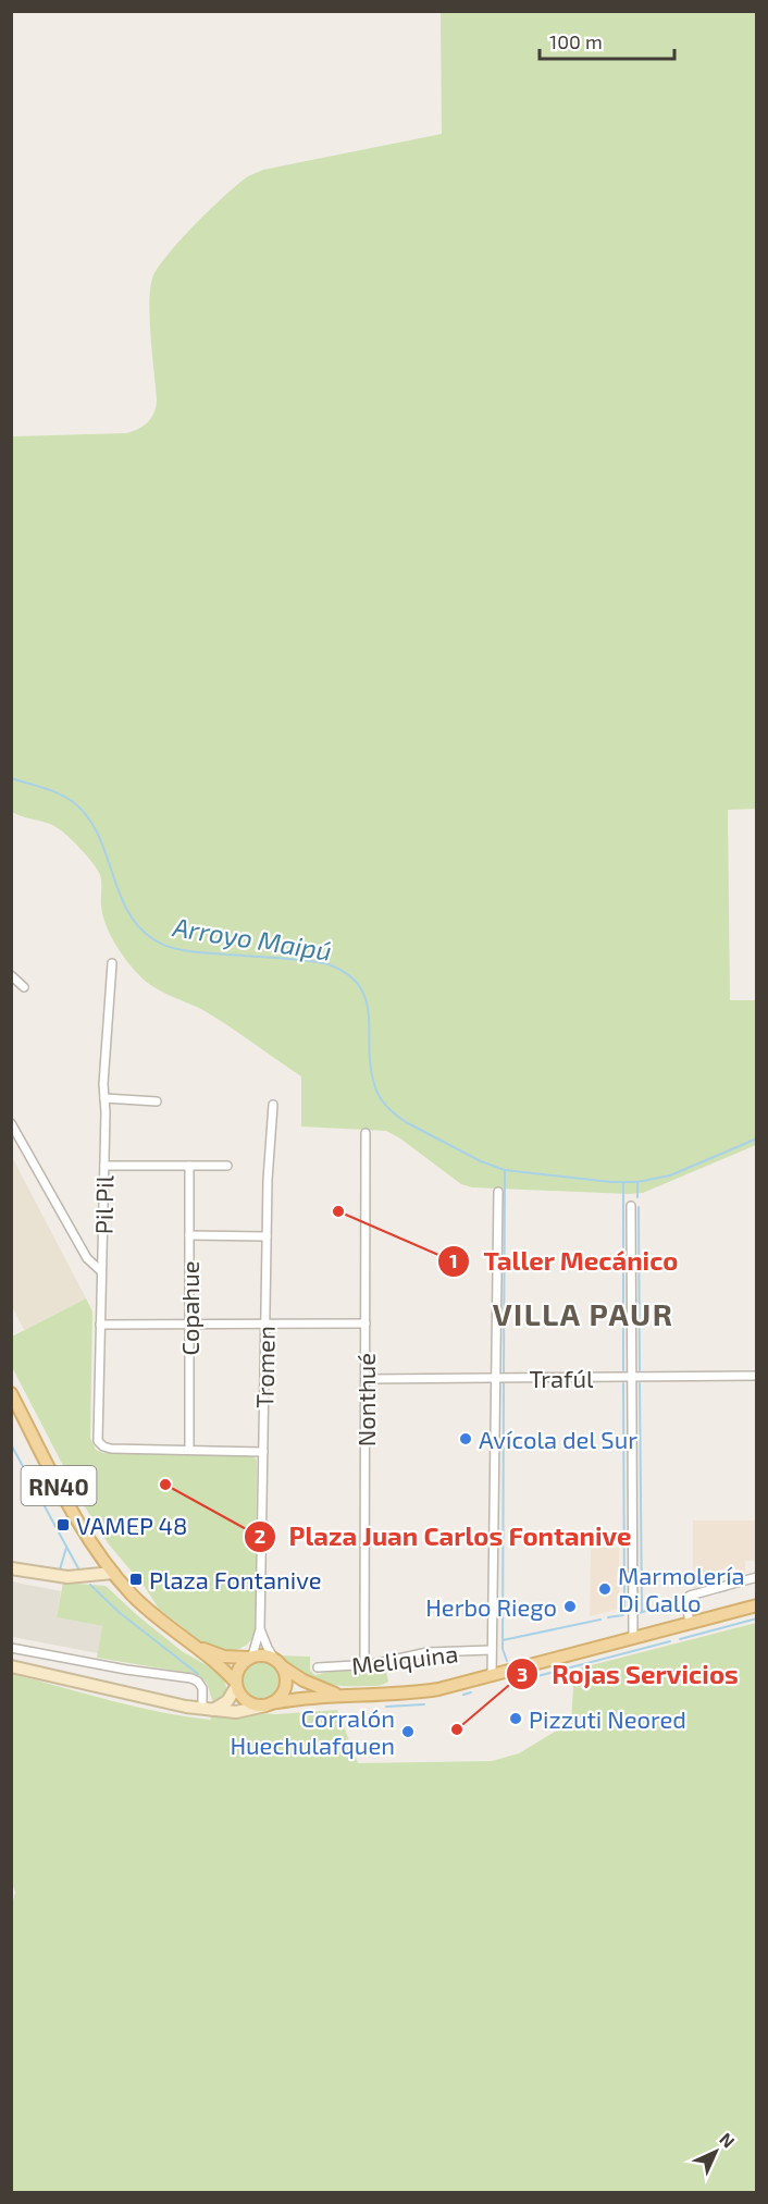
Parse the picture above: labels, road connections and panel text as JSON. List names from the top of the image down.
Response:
{
  "streets": {
    "main road": ["RN40"],
    "street": [
      "Pil Pil",
      "Copahue",
      "Tromen",
      "Trafúl",
      "Nonthué",
      "Meliquina"
    ]
  },
  "crossings": [
    ["Pil Pil", "Copahue"],
    ["Tromen", "RN40"],
    ["Trafúl", "Nonthué"],
    ["Nonthué", "Meliquina"]
  ],
  "districts": ["VILLA PAUR"],
  "water": ["Arroyo Maipú"],
  "places": {
    "other": [
      "Taller Mecánico",
      "Avícola del Sur",
      "Plaza Juan Carlos Fontanive",
      "Marmolería Di Gallo",
      "Herbo Riego",
      "Pizzuti Neored",
      "Rojas Servicios",
      "Corralón Huechulafquen"
    ],
    "transit": ["VAMEP 48", "Plaza Fontanive"]
  },
  "scale_bar": "100 m",
  "north": "top right"
}
